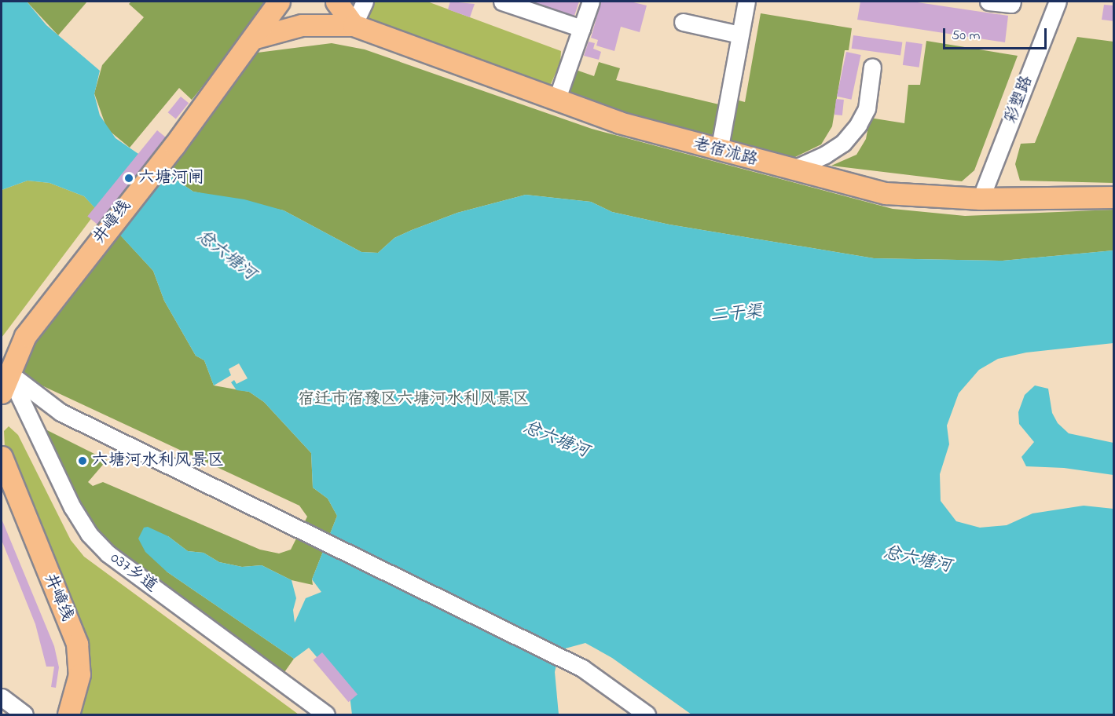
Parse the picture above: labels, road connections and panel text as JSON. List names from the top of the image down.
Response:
{
  "streets": {
    "main road": ["老宿沭路", "井嶂线"],
    "street": ["彩塑路", "037乡道"]
  },
  "crossings": [
    ["彩塑路", "老宿沭路"],
    ["老宿沭路", "井嶂线"],
    ["井嶂线", "037乡道"]
  ],
  "water": ["总六塘河", "二干渠"],
  "parks": ["宿迁市宿豫区六塘河水利风景区"],
  "places": ["六塘河闸", "六塘河水利风景区"],
  "scale_bar": "50 m"
}
